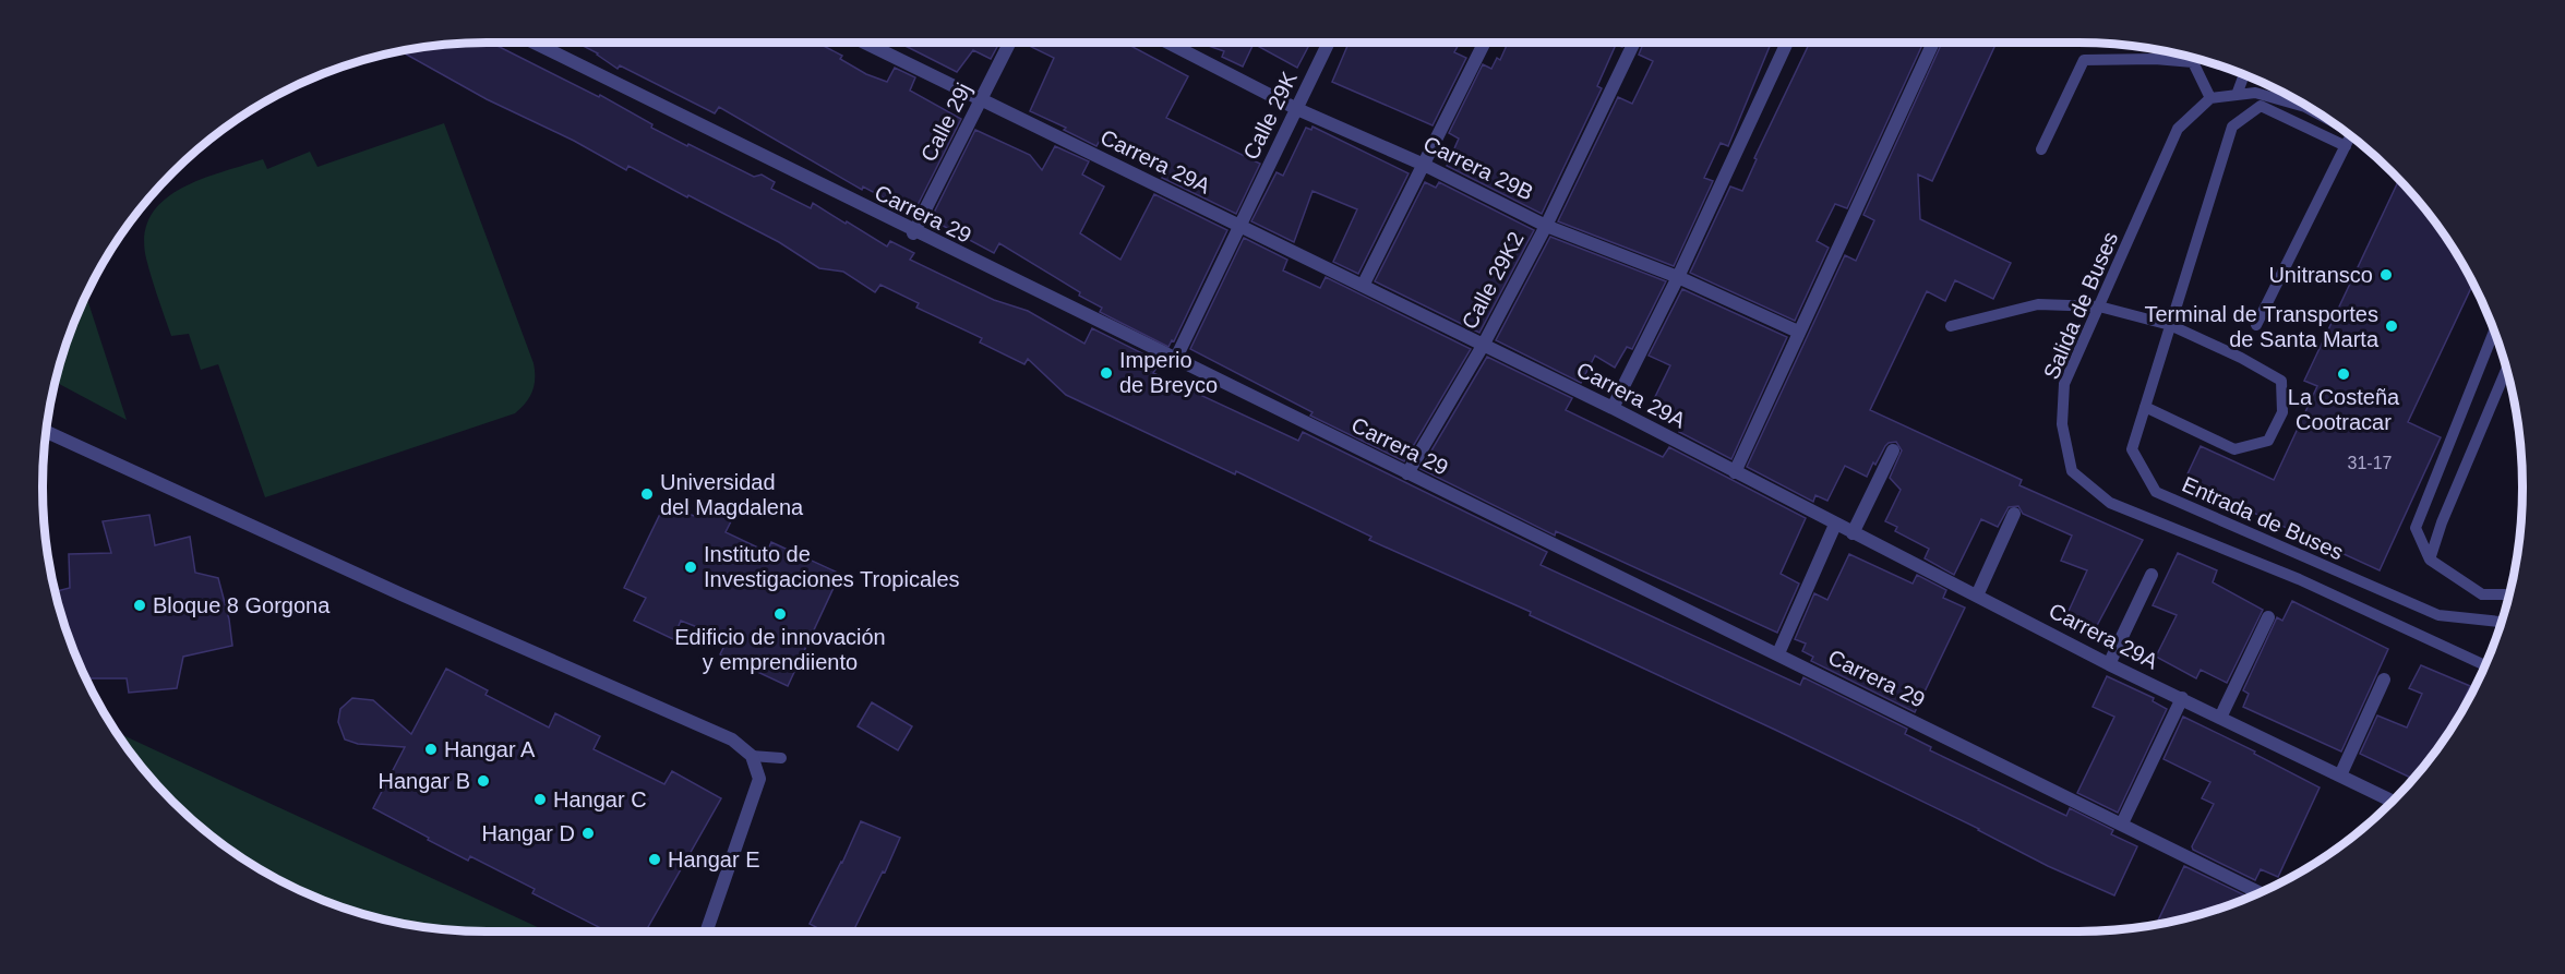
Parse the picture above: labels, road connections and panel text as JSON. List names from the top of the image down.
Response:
{
  "streets": {
    "street": [
      "Calle 29K",
      "Calle 29j",
      "Carrera 29A",
      "Carrera 29B",
      "Carrera 29",
      "Calle 29K2"
    ],
    "lane": ["Salida de Buses", "Entrada de Buses"]
  },
  "crossings": [
    ["Calle 29K", "Carrera 29A"],
    ["Calle 29K", "Carrera 29B"],
    ["Calle 29K", "Carrera 29"],
    ["Calle 29j", "Carrera 29A"],
    ["Calle 29j", "Carrera 29"],
    ["Carrera 29A", "Calle 29K2"],
    ["Carrera 29B", "Calle 29K2"],
    ["Carrera 29", "Calle 29K2"]
  ],
  "places": [
    "Unitransco",
    "Terminal de Transportes de Santa Marta",
    "Imperio de Breyco",
    "La Costeña Cootracar",
    "Universidad del Magdalena",
    "Instituto de Investigaciones Tropicales",
    "Bloque 8 Gorgona",
    "Edificio de innovación y emprendiiento",
    "Hangar A",
    "Hangar B",
    "Hangar C",
    "Hangar D",
    "Hangar E"
  ],
  "house_numbers": ["31-17"]
}
